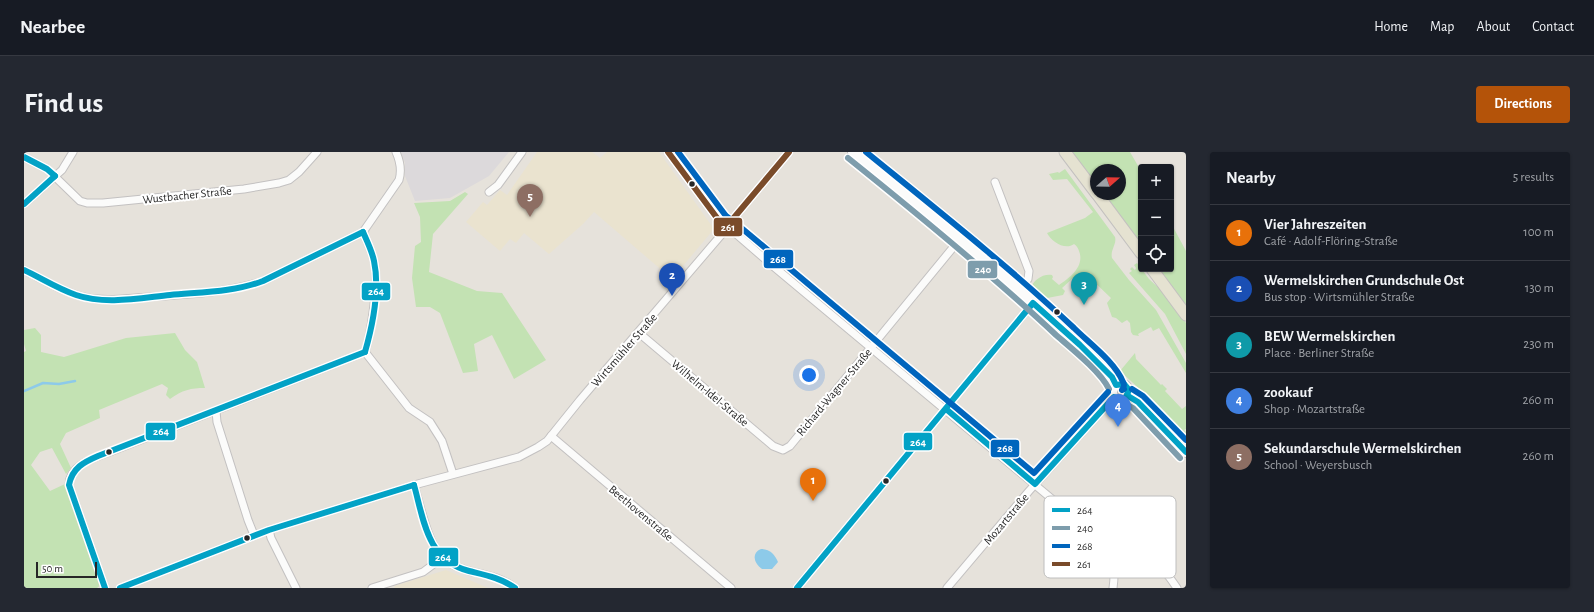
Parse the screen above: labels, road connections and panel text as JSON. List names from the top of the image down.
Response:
{
  "streets": {
    "street": [
      "Wustbacher Straße",
      "Wirtsmühler Straße",
      "Richard-Wagner-Straße",
      "Wilhelm-Idel-Straße",
      "Beethovenstraße",
      "Mozartstraße"
    ]
  },
  "crossings": [
    ["Wirtsmühler Straße", "Wilhelm-Idel-Straße"],
    ["Wirtsmühler Straße", "Beethovenstraße"],
    ["Richard-Wagner-Straße", "Wilhelm-Idel-Straße"]
  ],
  "lines": [
    "transit line 268",
    "transit line 261",
    "transit line 264",
    "transit line 240"
  ],
  "legend": [
    "264",
    "240",
    "268",
    "261"
  ],
  "scale_bar": "50 m",
  "north": "right",
  "page": {
    "header": "Nearbee",
    "nav": [
      "Home",
      "Map",
      "About",
      "Contact"
    ],
    "buttons": "Directions",
    "title": "Find us",
    "heading": ["Nearby", "5 results"],
    "map_buttons": ["+", "−"],
    "pins": [
      "5",
      "2",
      "3",
      "4",
      "1"
    ],
    "list": [
      {
        "mark": "1",
        "name": "Vier Jahreszeiten",
        "note": "Café · Adolf-Flöring-Straße",
        "value": "100 m"
      },
      {
        "mark": "2",
        "name": "Wermelskirchen Grundschule Ost",
        "note": "Bus stop · Wirtsmühler Straße",
        "value": "130 m"
      },
      {
        "mark": "3",
        "name": "BEW Wermelskirchen",
        "note": "Place · Berliner Straße",
        "value": "230 m"
      },
      {
        "mark": "4",
        "name": "zookauf",
        "note": "Shop · Mozartstraße",
        "value": "260 m"
      },
      {
        "mark": "5",
        "name": "Sekundarschule Wermelskirchen",
        "note": "School · Weyersbusch",
        "value": "260 m"
      }
    ],
    "scale": "50 m"
  }
}
